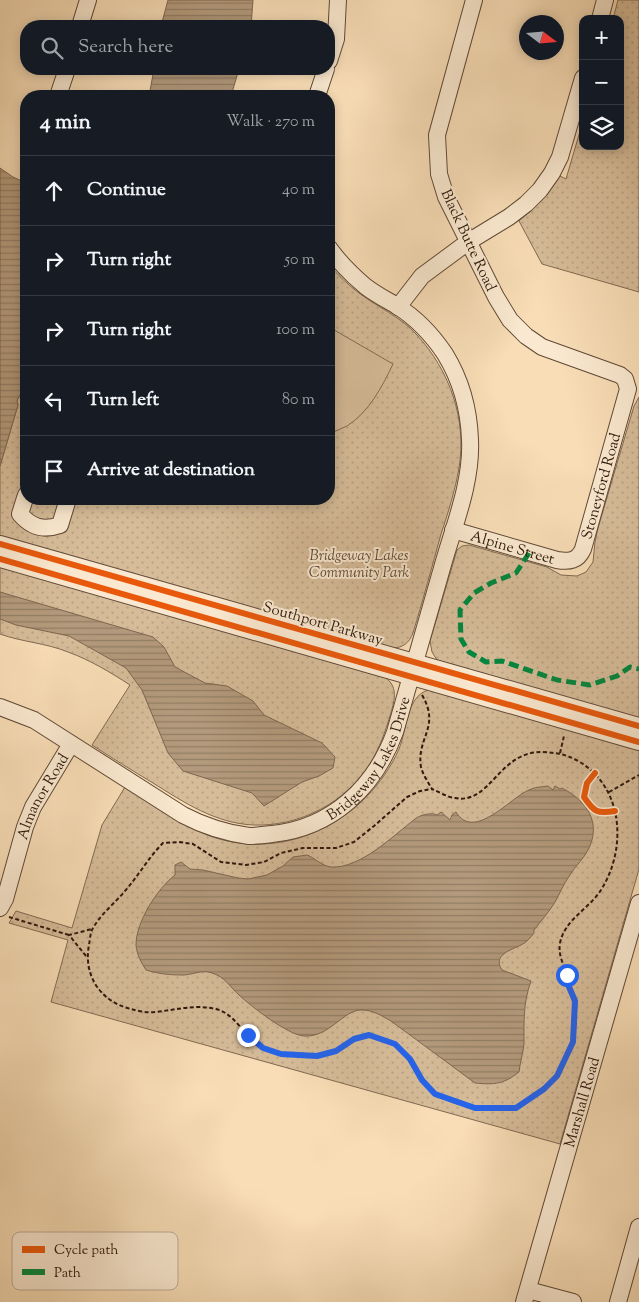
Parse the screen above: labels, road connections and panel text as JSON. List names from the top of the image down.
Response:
{
  "streets": {
    "street": [
      "Black Butte Road",
      "Stoneyford Road",
      "Alpine Street",
      "Southport Parkway",
      "Bridgeway Lakes Drive",
      "Almanor Road",
      "Marshall Road"
    ]
  },
  "crossings": [
    ["Black Butte Road", "Stoneyford Road"],
    ["Stoneyford Road", "Alpine Street"],
    ["Alpine Street", "Bridgeway Lakes Drive"],
    ["Southport Parkway", "Bridgeway Lakes Drive"],
    ["Bridgeway Lakes Drive", "Almanor Road"]
  ],
  "parks": ["Bridgeway Lakes Community Park"],
  "legend": ["Cycle path", "Path"],
  "north": "right",
  "page": {
    "map_buttons": ["+", "−"],
    "search": "Search here",
    "heading": ["4 min", "Walk · 270 m"],
    "list": [
      ["Continue", "40 m"],
      ["Turn right", "50 m"],
      ["Turn right", "100 m"],
      ["Turn left", "80 m"],
      "Arrive at destination"
    ]
  }
}
